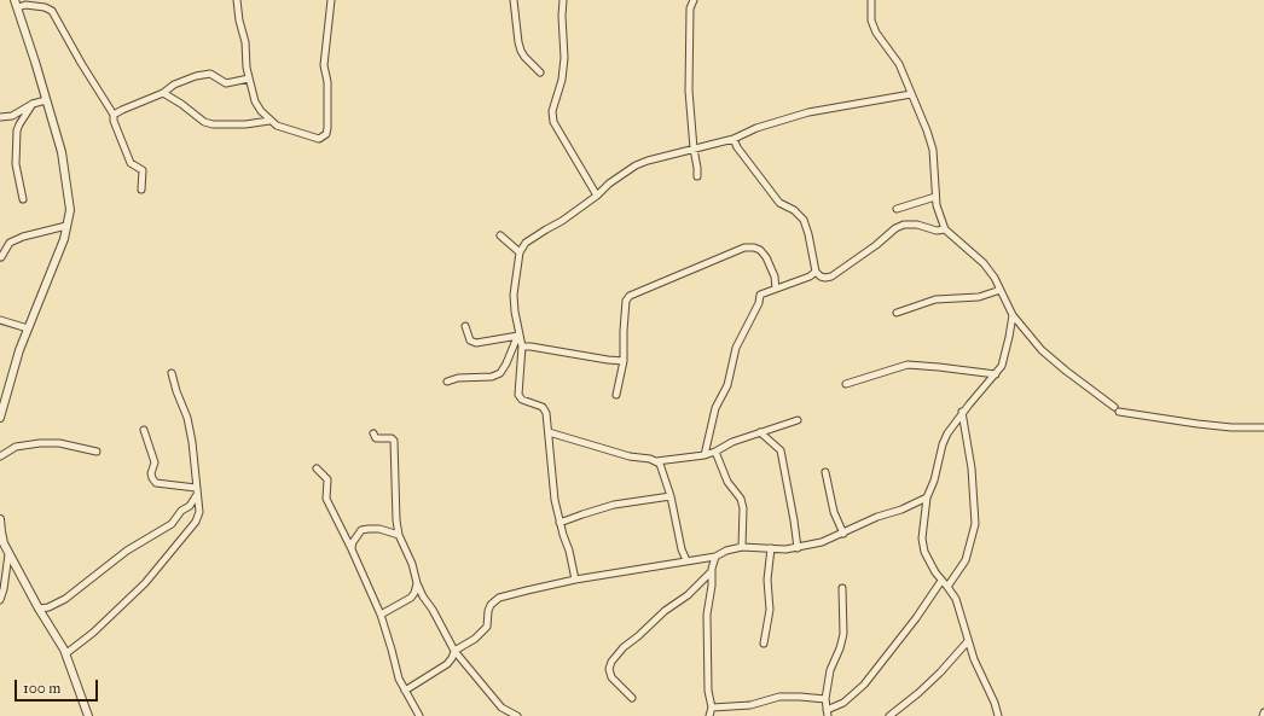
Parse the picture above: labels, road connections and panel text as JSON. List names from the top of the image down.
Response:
{
  "scale_bar": "100 m"
}
